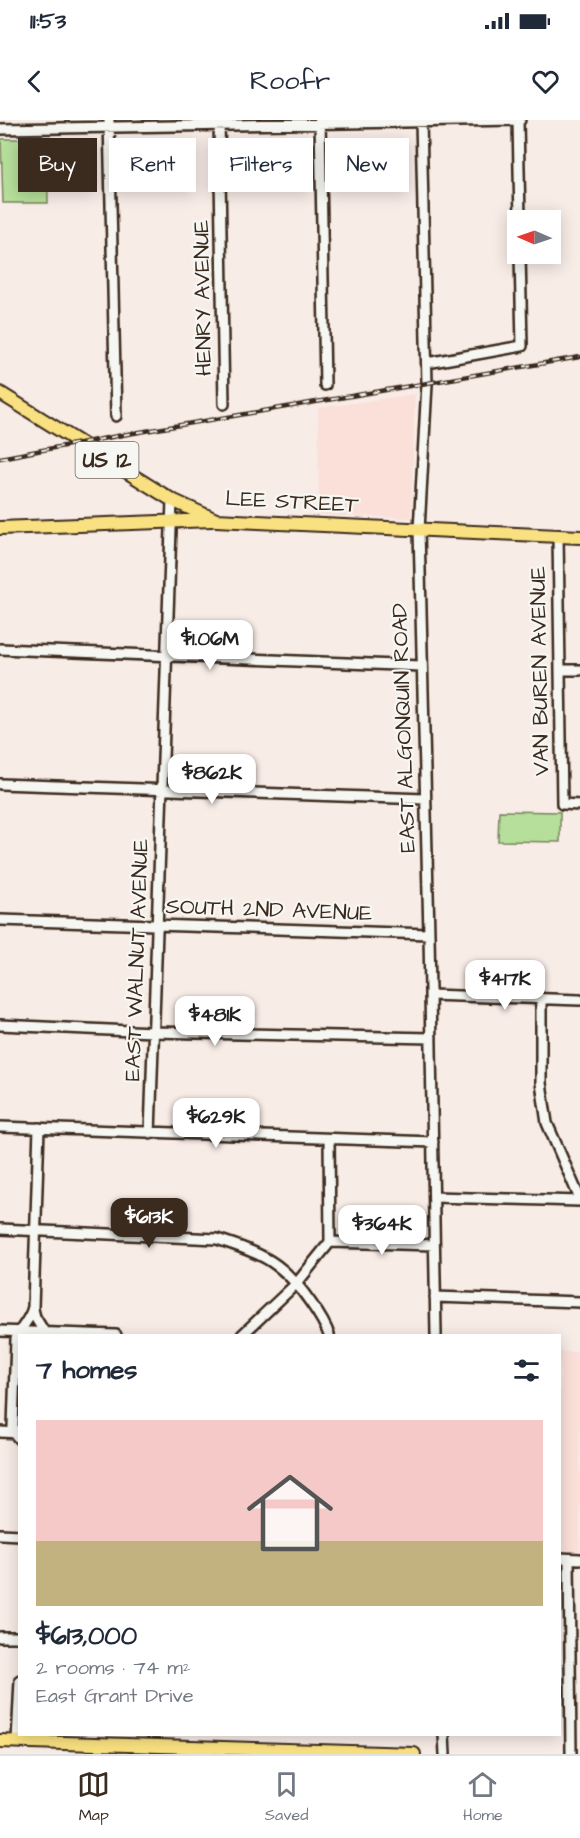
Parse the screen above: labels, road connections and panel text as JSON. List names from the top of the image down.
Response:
{
  "streets": {
    "main road": ["US 12", "LEE STREET"],
    "street": [
      "HENRY AVENUE",
      "VAN BUREN AVENUE",
      "EAST ALGONQUIN ROAD",
      "SOUTH 2ND AVENUE",
      "EAST WALNUT AVENUE"
    ]
  },
  "crossings": [
    ["US 12", "LEE STREET"],
    ["US 12", "EAST WALNUT AVENUE"],
    ["LEE STREET", "VAN BUREN AVENUE"],
    ["LEE STREET", "EAST ALGONQUIN ROAD"],
    ["LEE STREET", "EAST WALNUT AVENUE"],
    ["EAST ALGONQUIN ROAD", "SOUTH 2ND AVENUE"],
    ["SOUTH 2ND AVENUE", "EAST WALNUT AVENUE"]
  ],
  "north": "left",
  "page": {
    "status": "11:53",
    "header": "Roofr",
    "chip": [
      "Buy",
      "Rent",
      "Filters",
      "New"
    ],
    "price": [
      "$1.06M",
      "$862K",
      "$417K",
      "$481K",
      "$629K",
      "$613K",
      "$364K"
    ],
    "heading": "7 homes",
    "list": [
      {
        "name": "$613,000",
        "note": "2 rooms · 74 m² · East Grant Drive"
      }
    ],
    "tabs": ["Map", "Saved", "Home"]
  }
}
